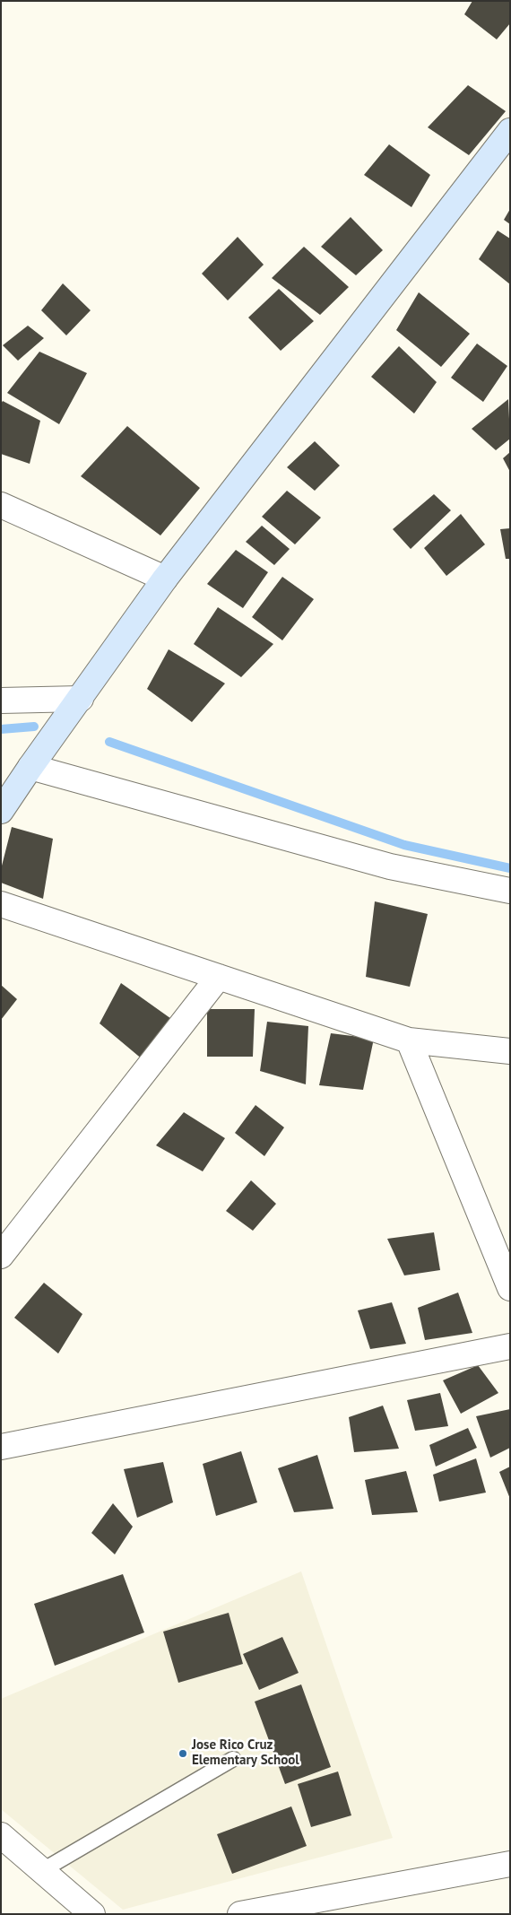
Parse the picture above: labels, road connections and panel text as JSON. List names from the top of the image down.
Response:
{
  "places": ["Jose Rico Cruz Elementary School"]
}
